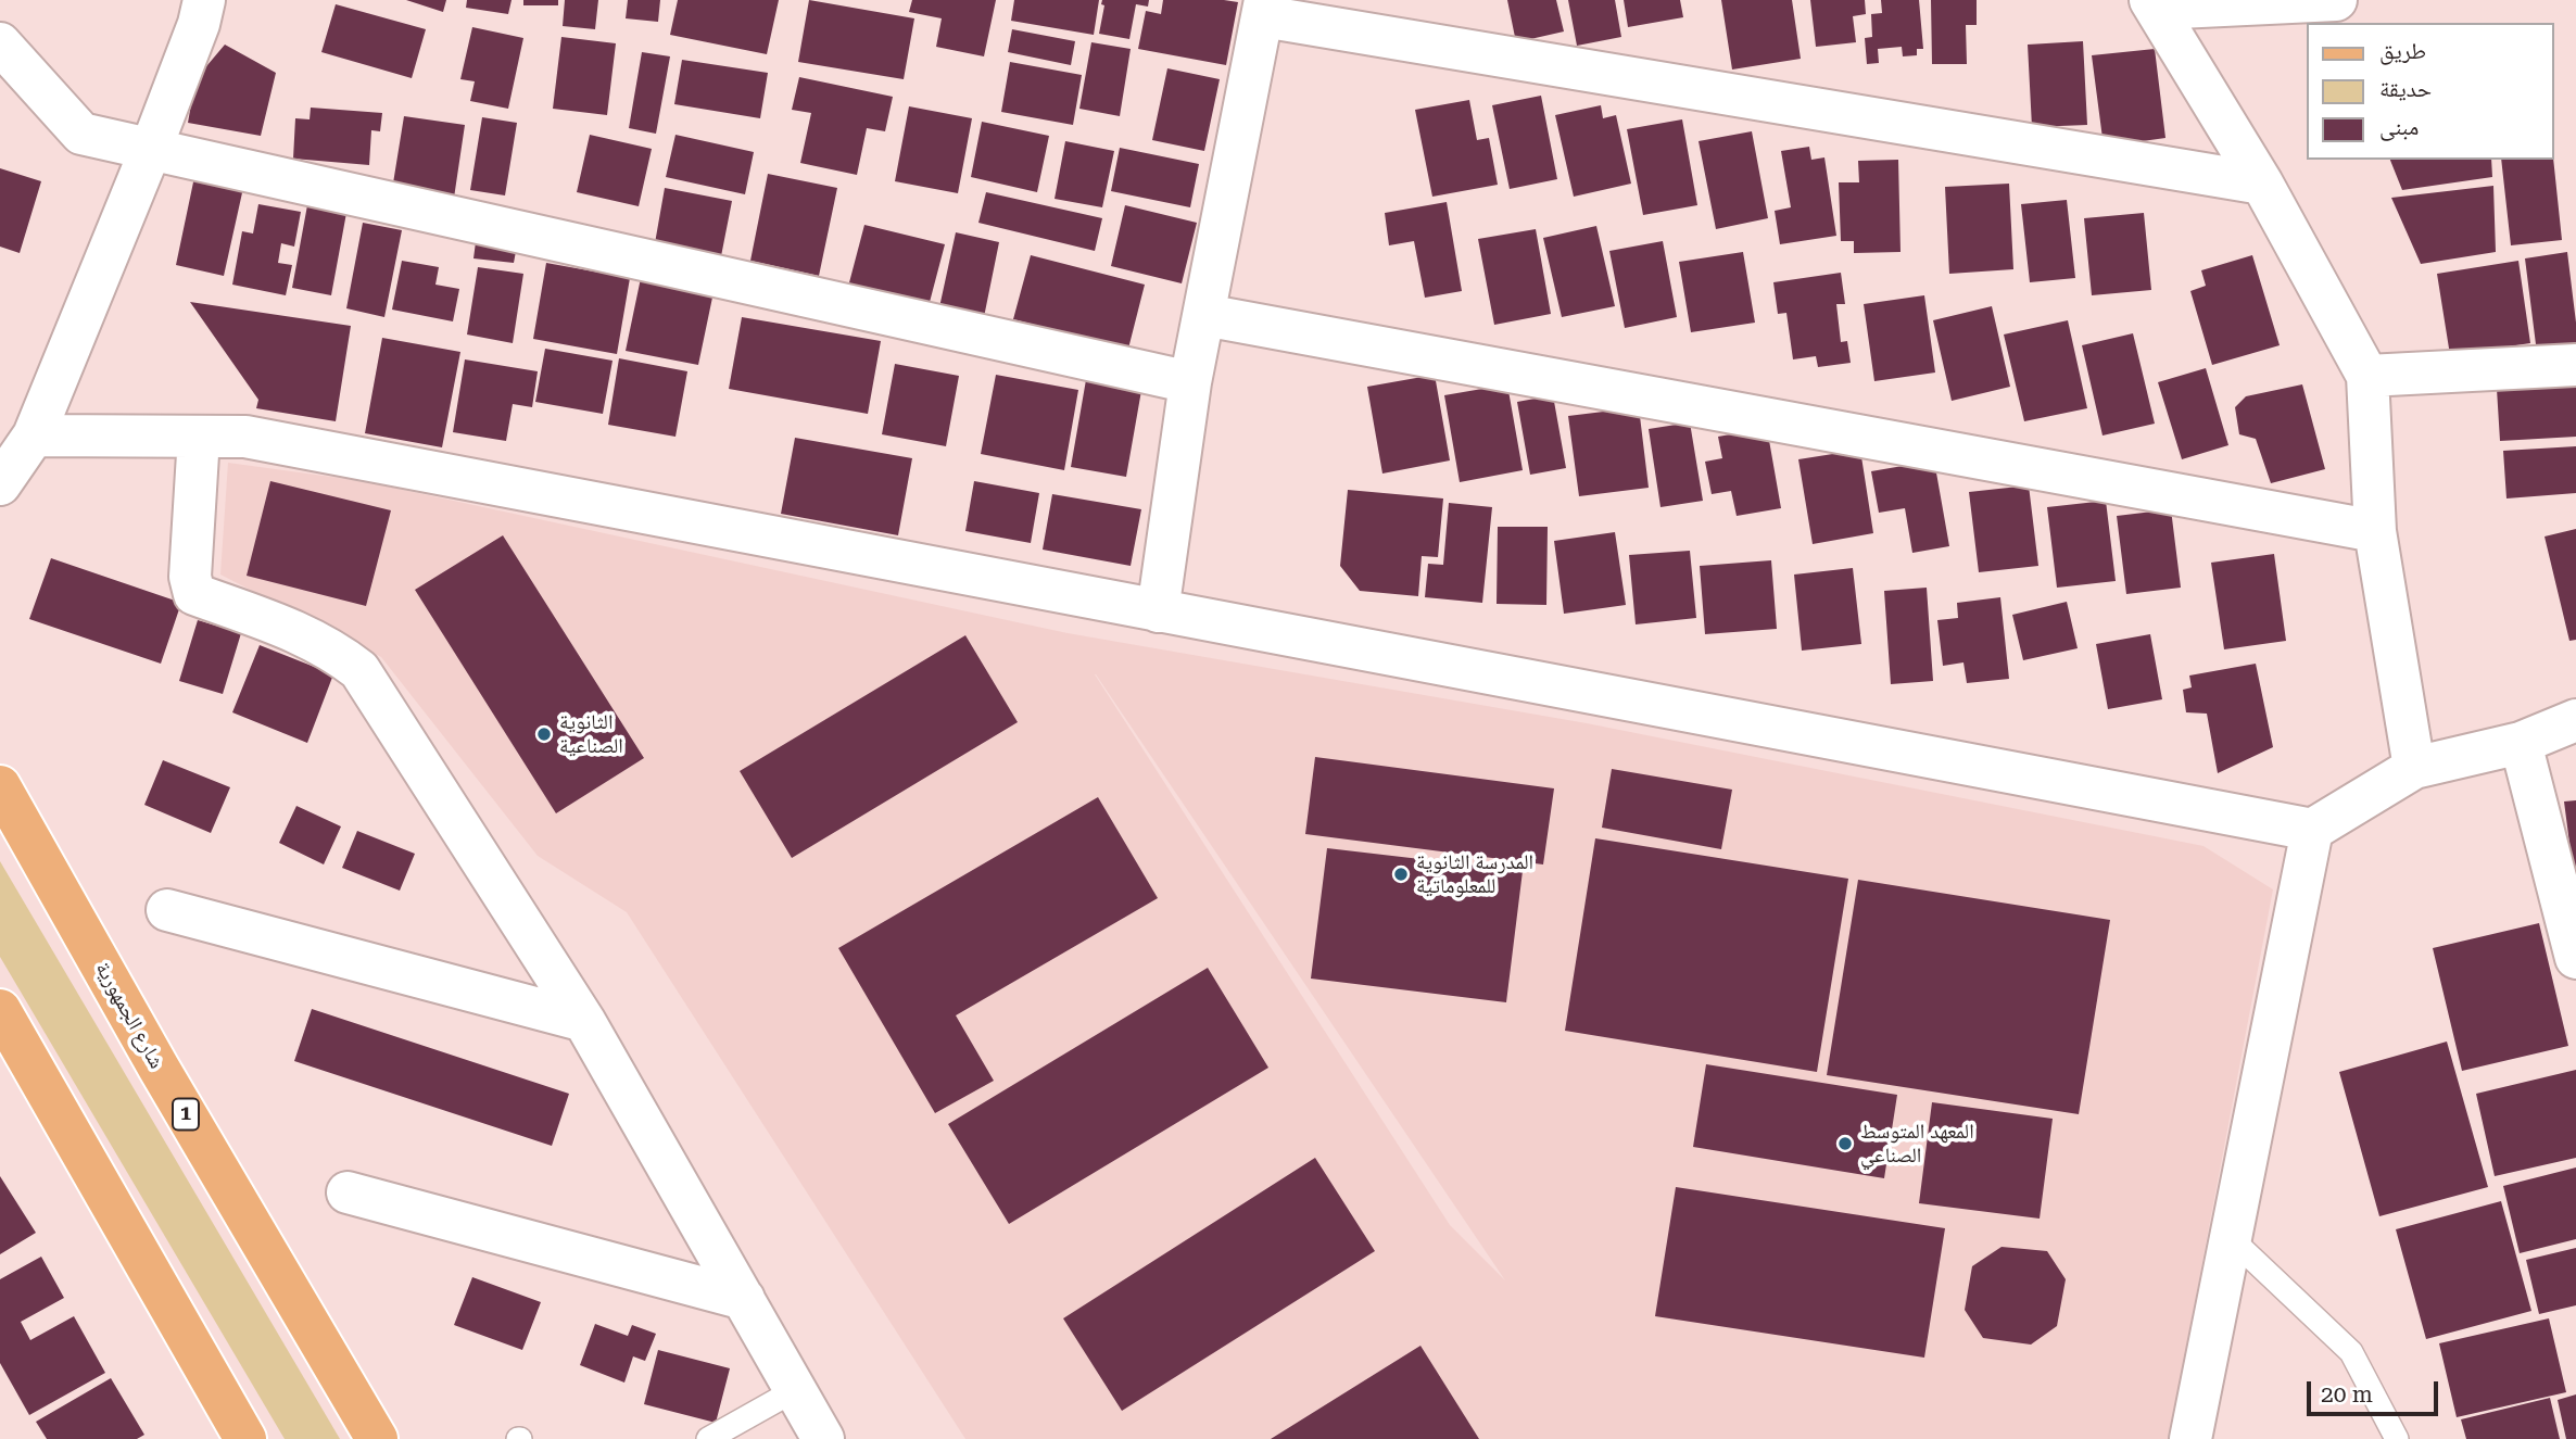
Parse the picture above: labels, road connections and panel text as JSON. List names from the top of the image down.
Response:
{
  "streets": {
    "main road": ["شارع الجمهورية", "1"]
  },
  "places": ["الثانوية الصناعية", "المدرسة الثانوية للمعلوماتية", "المعهد المتوسط الصناعي"],
  "legend": ["طريق", "حديقة", "مبنى"],
  "scale_bar": "20 m"
}
